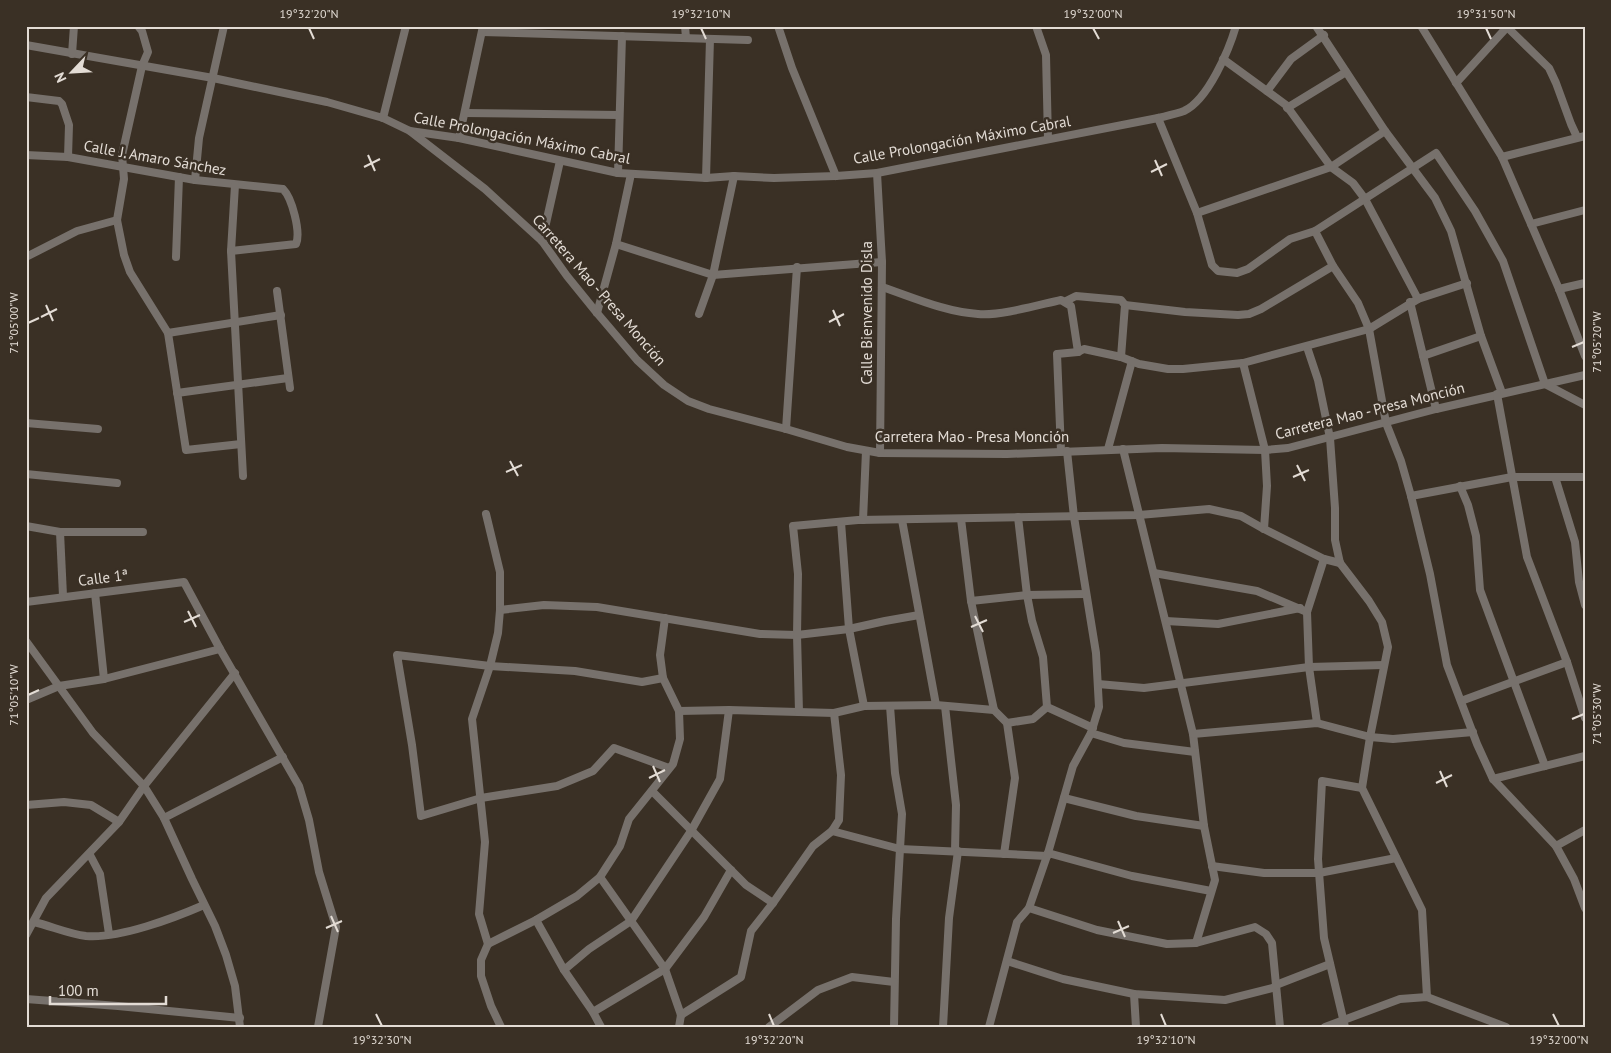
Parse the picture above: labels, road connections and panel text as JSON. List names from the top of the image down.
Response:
{
  "streets": {
    "street": [
      "Calle Prolongación Máximo Cabral",
      "Calle J. Amaro Sánchez",
      "Carretera Mao - Presa Monción",
      "Calle Bienvenido Disla",
      "Calle 1ª"
    ]
  },
  "crossings": [
    ["Calle Prolongación Máximo Cabral", "Carretera Mao - Presa Monción"],
    ["Calle Prolongación Máximo Cabral", "Calle Bienvenido Disla"],
    ["Carretera Mao - Presa Monción", "Calle Bienvenido Disla"]
  ],
  "scale_bar": "100 m",
  "north": "bottom left",
  "coordinates": [
    "19°32'20\"N",
    "19°32'10\"N",
    "19°32'00\"N",
    "19°31'50\"N",
    "71°05'00\"W",
    "71°05'20\"W",
    "71°05'10\"W",
    "71°05'30\"W",
    "19°32'30\"N"
  ]
}
